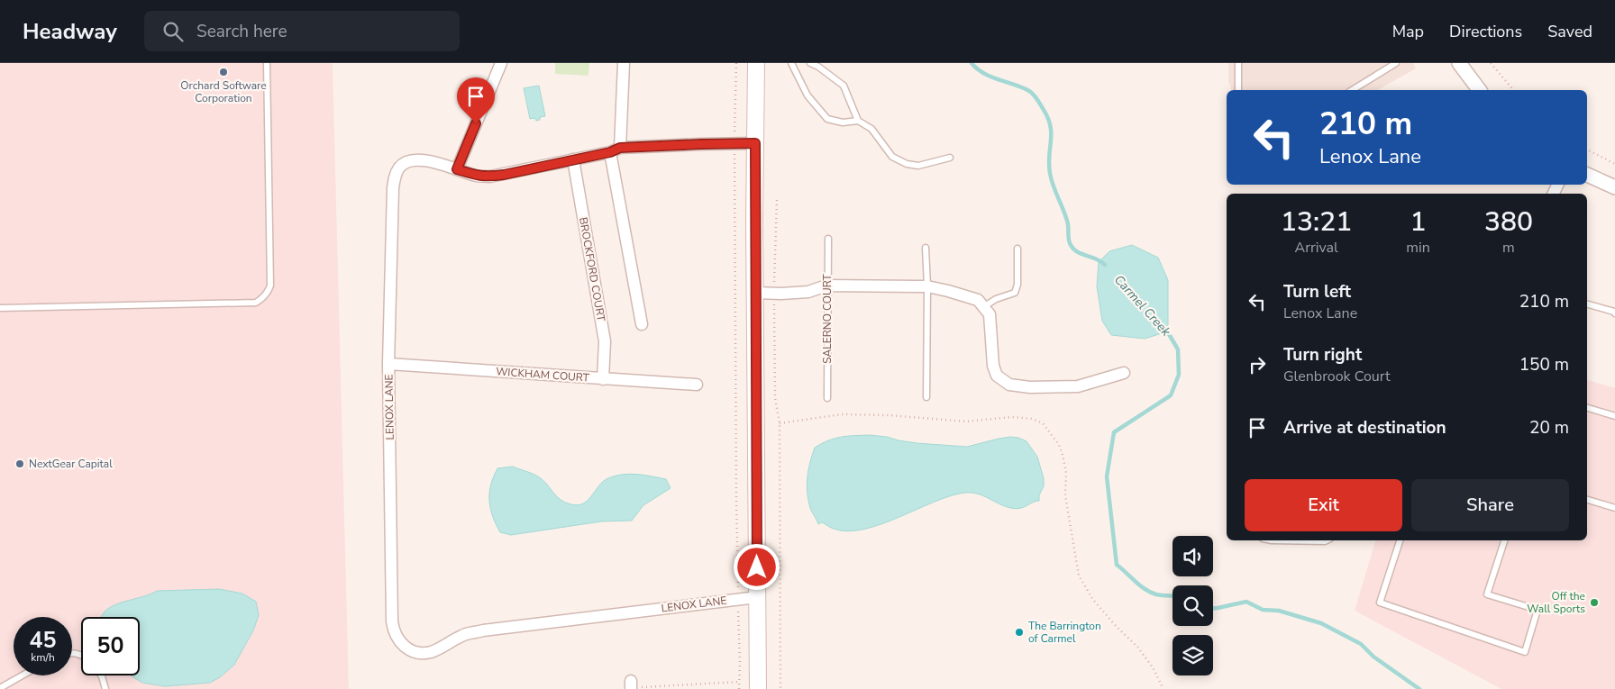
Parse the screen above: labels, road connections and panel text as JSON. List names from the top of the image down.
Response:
{
  "streets": {
    "street": ["BROCKFORD COURT", "WICKHAM COURT", "LENOX LANE"],
    "lane": ["SALERNO COURT"]
  },
  "crossings": [
    ["BROCKFORD COURT", "WICKHAM COURT"],
    ["BROCKFORD COURT", "LENOX LANE"],
    ["WICKHAM COURT", "LENOX LANE"]
  ],
  "water": ["Carmel Creek"],
  "places": [
    "Orchard Software Corporation",
    "NextGear Capital",
    "Off the Wall Sports",
    "The Barrington of Carmel"
  ],
  "page": {
    "header": "Headway",
    "search": "Search here",
    "nav": ["Map", "Directions", "Saved"],
    "turn": ["210 m", "Lenox Lane"],
    "eta": [
      "13:21",
      "Arrival",
      "1",
      "min",
      "380",
      "m"
    ],
    "list": [
      {
        "name": "Turn left",
        "note": "Lenox Lane",
        "value": "210 m"
      },
      {
        "name": "Turn right",
        "note": "Glenbrook Court",
        "value": "150 m"
      },
      {
        "name": "Arrive at destination",
        "value": "20 m"
      }
    ],
    "buttons": ["Exit", "Share"],
    "speed": "45 km/h",
    "limit": "50"
  }
}
